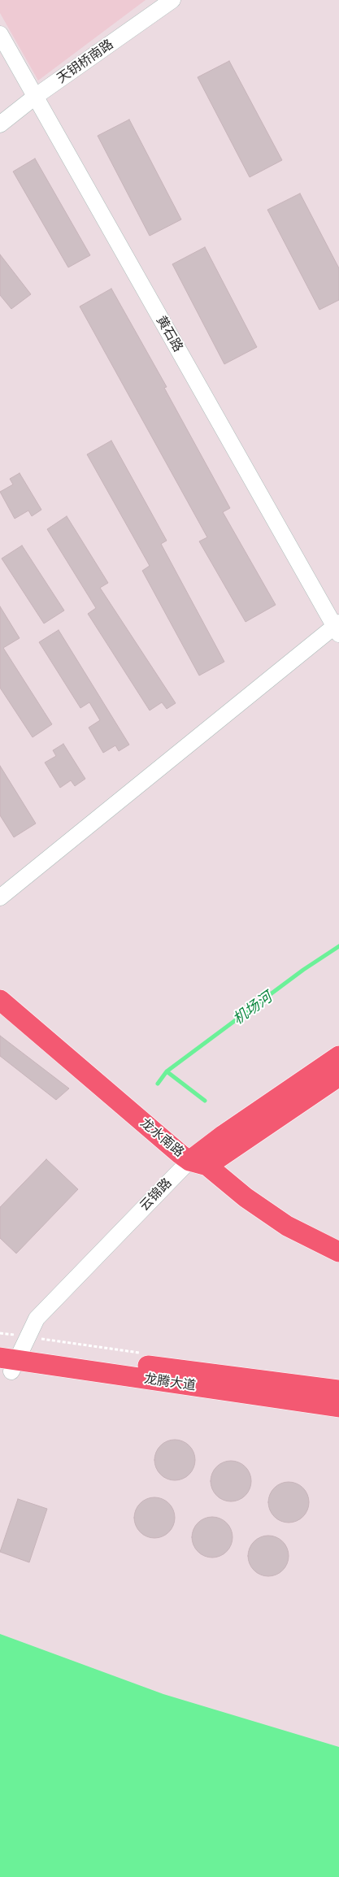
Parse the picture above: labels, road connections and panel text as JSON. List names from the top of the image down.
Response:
{
  "streets": {
    "main road": ["龙水南路", "云锦路", "龙腾大道"],
    "street": ["天钥桥南路", "黄石路"]
  },
  "crossings": [
    ["天钥桥南路", "黄石路"],
    ["龙水南路", "云锦路"],
    ["云锦路", "龙腾大道"]
  ],
  "water": ["机场河"]
}
